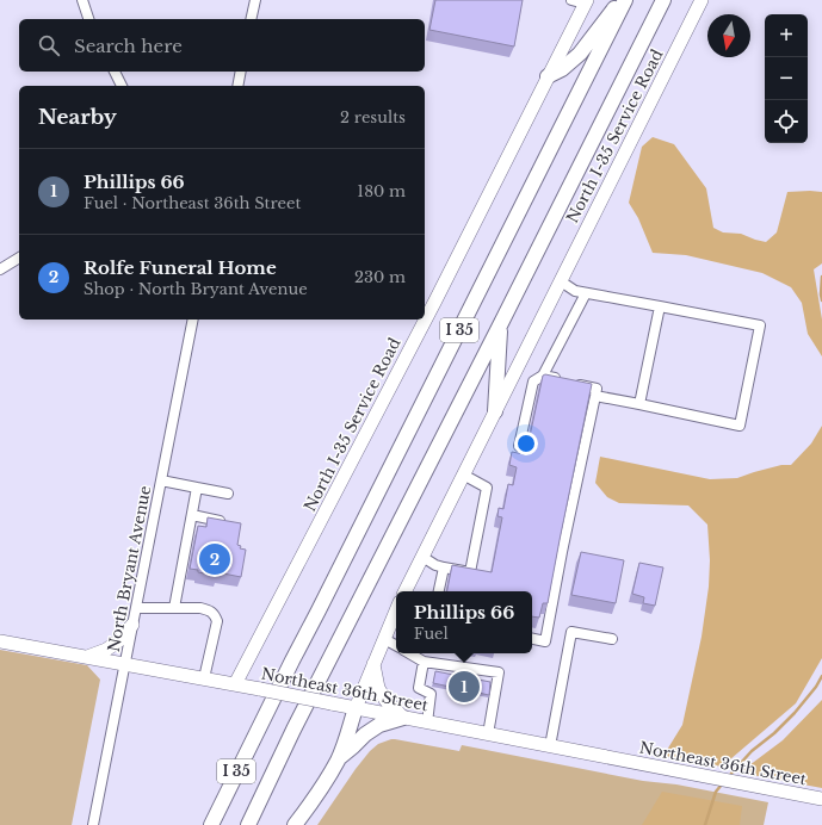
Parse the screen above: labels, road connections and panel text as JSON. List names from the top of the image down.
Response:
{
  "streets": {
    "highway": ["I 35"],
    "main road": ["North I-35 Service Road", "Northeast 36th Street"],
    "street": ["North Bryant Avenue"]
  },
  "crossings": [
    ["North I-35 Service Road", "Northeast 36th Street"],
    ["North Bryant Avenue", "Northeast 36th Street"]
  ],
  "north": "bottom",
  "page": {
    "map_buttons": ["+", "−"],
    "search": "Search here",
    "heading": ["Nearby", "2 results"],
    "list": [
      {
        "mark": "1",
        "name": "Phillips 66",
        "note": "Fuel · Northeast 36th Street",
        "value": "180 m"
      },
      {
        "mark": "2",
        "name": "Rolfe Funeral Home",
        "note": "Shop · North Bryant Avenue",
        "value": "230 m"
      }
    ],
    "pins": ["2", "1"],
    "popup": ["Phillips 66", "Fuel"]
  }
}
